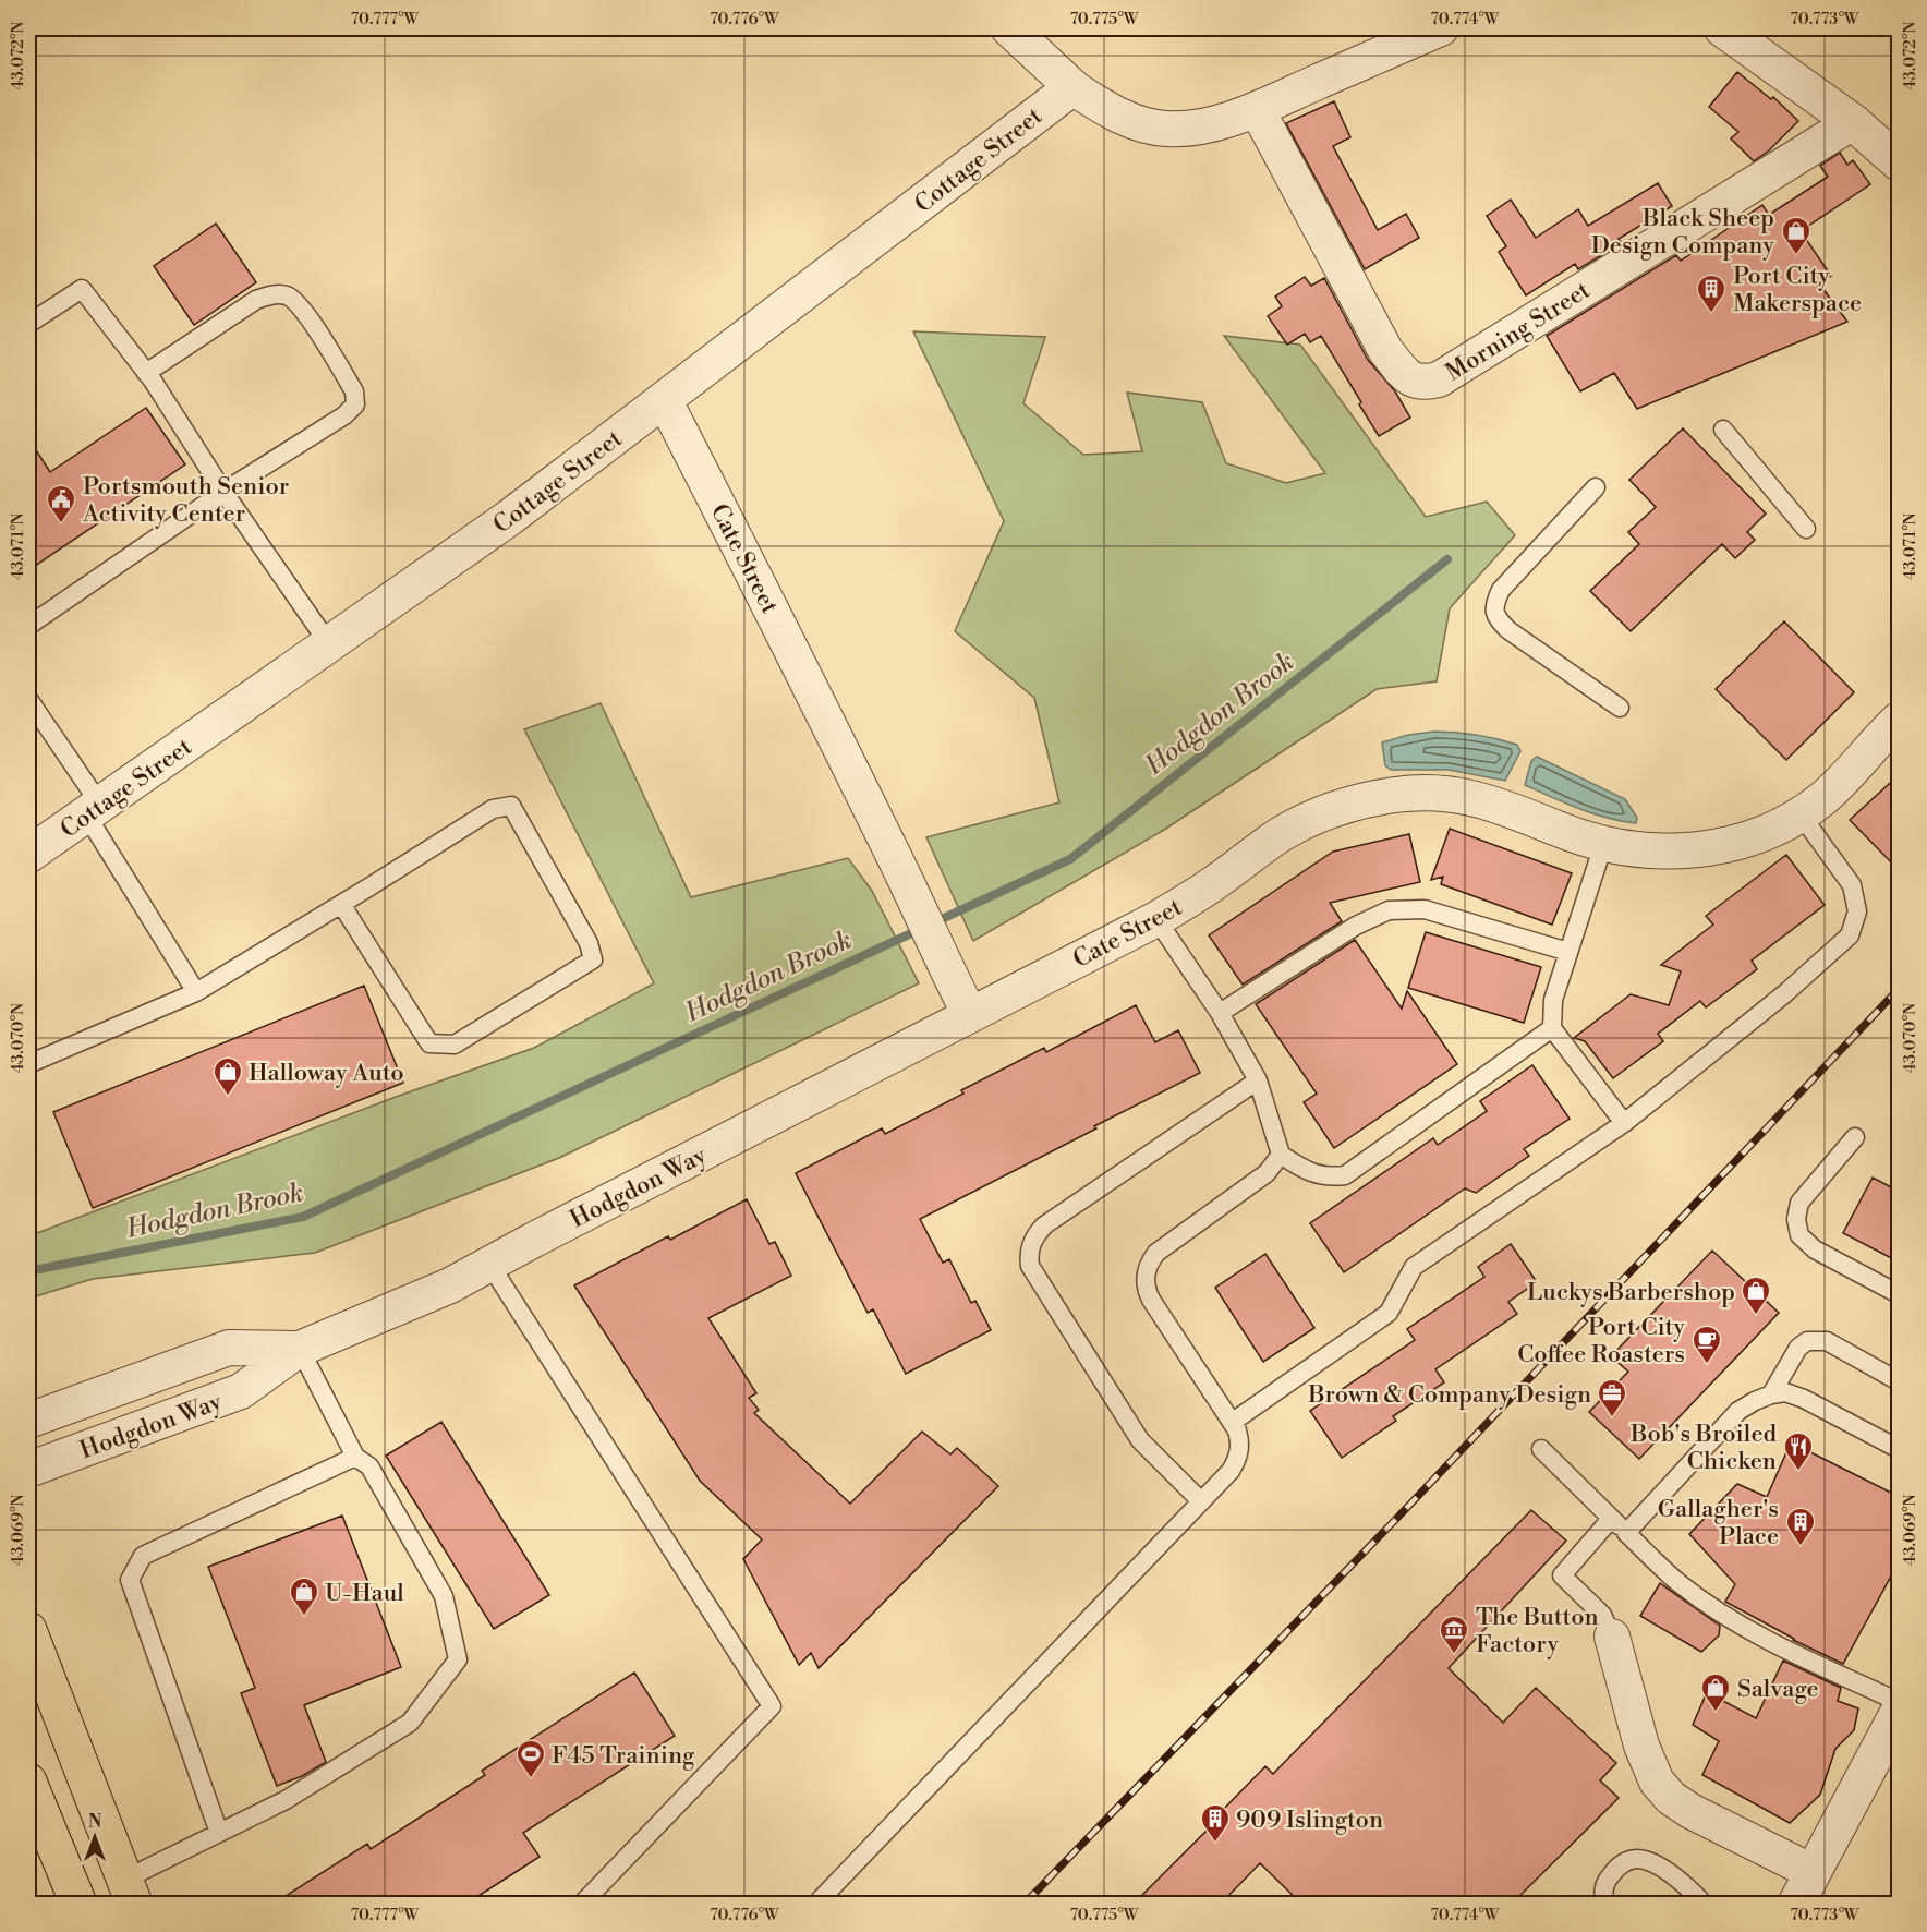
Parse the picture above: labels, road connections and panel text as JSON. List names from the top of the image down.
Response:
{
  "streets": {
    "street": [
      "Cottage Street",
      "Morning Street",
      "Cate Street",
      "Hodgdon Way"
    ]
  },
  "crossings": [
    ["Cottage Street", "Cate Street"],
    ["Cate Street", "Hodgdon Way"]
  ],
  "water": ["Hodgdon Brook"],
  "places": {
    "shop": [
      "Black Sheep Design Company",
      "Halloway Auto",
      "Luckys Barbershop",
      "U-Haul",
      "Salvage"
    ],
    "building": ["Port City Makerspace", "Gallagher's Place", "909 Islington"],
    "public building": ["Portsmouth Senior Activity Center"],
    "cafe": ["Port City Coffee Roasters"],
    "office": ["Brown & Company Design"],
    "restaurant": ["Bob's Broiled Chicken"],
    "museum": ["The Button Factory"],
    "sports": ["F45 Training"]
  },
  "north": "top",
  "coordinates": [
    "70.777°W",
    "70.776°W",
    "70.775°W",
    "70.774°W",
    "70.773°W",
    "43.072°N",
    "43.071°N",
    "43.070°N",
    "43.069°N"
  ]
}
